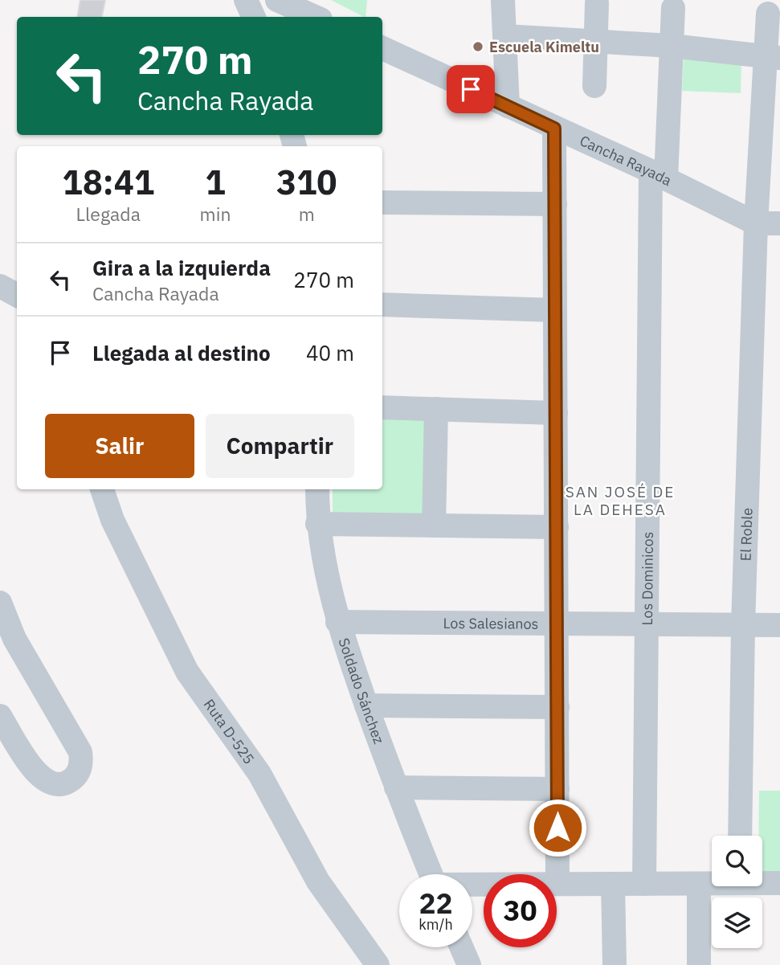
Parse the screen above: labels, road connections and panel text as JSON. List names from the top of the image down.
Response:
{
  "streets": {
    "street": [
      "Cancha Rayada",
      "El Roble",
      "Los Dominicos",
      "Los Salesianos",
      "Soldado Sánchez",
      "Ruta D-525"
    ]
  },
  "crossings": [
    ["Cancha Rayada", "El Roble"],
    ["Cancha Rayada", "Los Dominicos"],
    ["El Roble", "Los Salesianos"],
    ["Los Dominicos", "Los Salesianos"],
    ["Los Salesianos", "Soldado Sánchez"]
  ],
  "districts": ["SAN JOSÉ DE LA DEHESA"],
  "places": ["Escuela Kimeltu"],
  "page": {
    "turn": ["270 m", "Cancha Rayada"],
    "eta": [
      "18:41",
      "Llegada",
      "1",
      "min",
      "310",
      "m"
    ],
    "list": [
      {
        "name": "Gira a la izquierda",
        "note": "Cancha Rayada",
        "value": "270 m"
      },
      {
        "name": "Llegada al destino",
        "value": "40 m"
      }
    ],
    "buttons": ["Salir", "Compartir"],
    "speed": "22 km/h",
    "limit": "30"
  }
}
